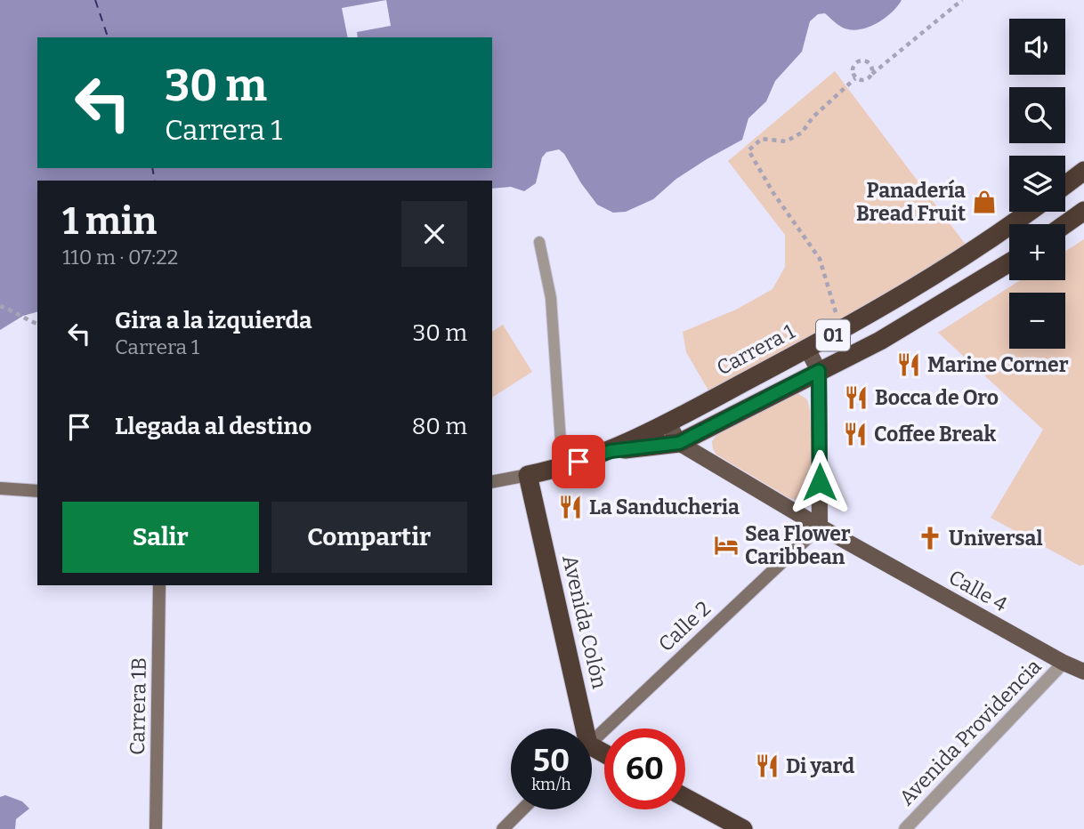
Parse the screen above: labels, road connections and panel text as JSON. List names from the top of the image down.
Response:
{
  "streets": {
    "highway": ["01", "Carrera 1", "Avenida Colón"],
    "main road": ["Calle 4"],
    "street": ["Calle 2", "Carrera 1B", "Avenida Providencia"]
  },
  "crossings": [
    ["Carrera 1", "Calle 4"],
    ["Carrera 1", "Avenida Colón"],
    ["Calle 4", "Calle 2"],
    ["Calle 4", "Avenida Providencia"]
  ],
  "places": {
    "shop": ["Panadería Bread Fruit"],
    "restaurant": [
      "Marine Corner",
      "Bocca de Oro",
      "Coffee Break",
      "La Sanducheria",
      "Di yard"
    ],
    "church": ["Universal"],
    "hotel": ["Sea Flower Caribbean"]
  },
  "page": {
    "map_buttons": ["+", "−"],
    "turn": ["30 m", "Carrera 1"],
    "heading": ["1 min", "110 m · 07:22"],
    "list": [
      {
        "name": "Gira a la izquierda",
        "note": "Carrera 1",
        "value": "30 m"
      },
      {
        "name": "Llegada al destino",
        "value": "80 m"
      }
    ],
    "buttons": ["Salir", "Compartir"],
    "speed": "50 km/h",
    "limit": "60"
  }
}
